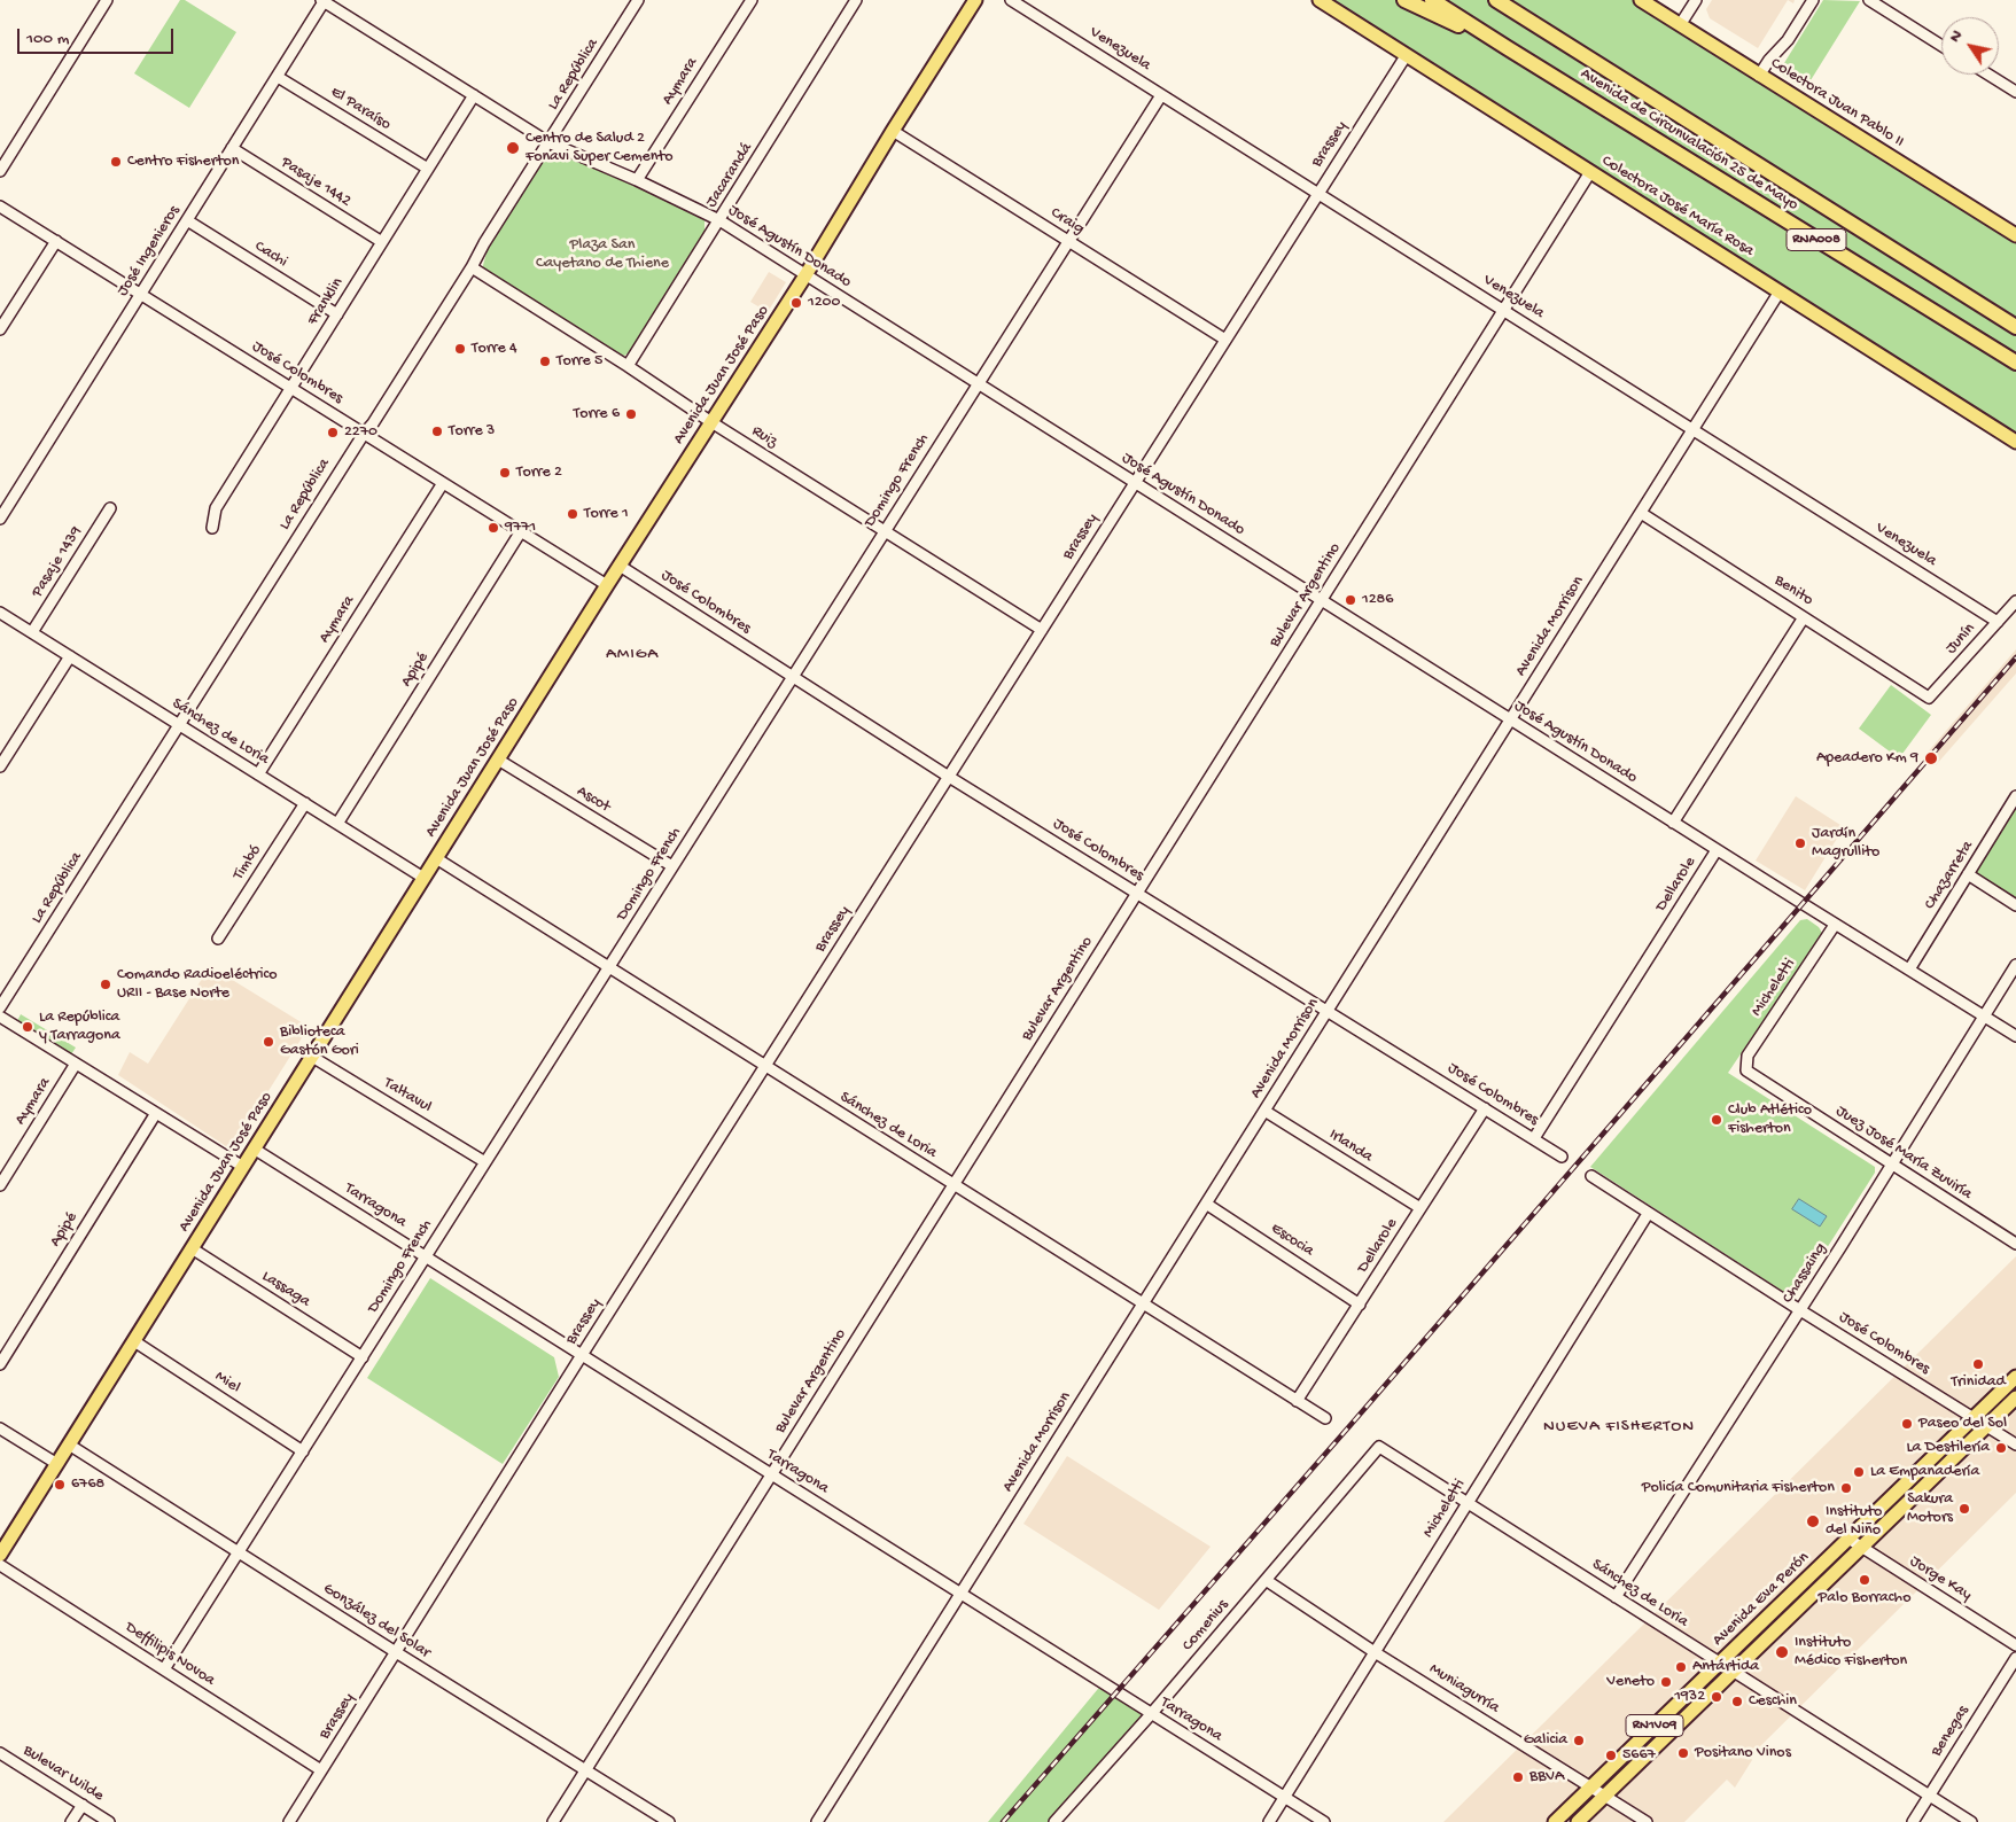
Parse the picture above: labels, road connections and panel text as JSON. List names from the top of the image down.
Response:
{
  "streets": {
    "highway": ["Avenida de Circunvalación 25 de Mayo", "RNA008"],
    "main road": [
      "Colectora Juan Pablo II",
      "Colectora José María Rosa",
      "Avenida Juan José Paso",
      "Avenida Eva Perón",
      "RN1V09"
    ],
    "street": [
      "Venezuela",
      "La República",
      "Aymara",
      "El Paraíso",
      "Brassey",
      "Jacarandá",
      "Pasaje 1442",
      "Craig",
      "José Agustín Donado",
      "José Ingenieros",
      "Cachi",
      "Franklin",
      "José Colombres",
      "Ruiz",
      "Domingo French",
      "Pasaje 1439",
      "Benito",
      "Bulevar Argentino",
      "Avenida Morrison",
      "Junín",
      "Apipé",
      "Sánchez de Loria",
      "Ascot",
      "Timbó",
      "Chazarreta",
      "Dellarole",
      "Micheletti",
      "Taltavul",
      "Irlanda",
      "Juez José María Zuviría",
      "Tarragona",
      "Escocia",
      "Chassaing",
      "Lassaga",
      "Miel",
      "Jorge Kay",
      "González del Solar",
      "Comenius",
      "Deffilipis Novoa",
      "Muniagurría",
      "Benegas",
      "Bulevar Wilde"
    ]
  },
  "crossings": [
    ["Venezuela", "Brassey"],
    ["Venezuela", "Domingo French"],
    ["Venezuela", "Bulevar Argentino"],
    ["Venezuela", "Avenida Morrison"],
    ["Venezuela", "Junín"],
    ["La República", "José Agustín Donado"],
    ["La República", "José Colombres"],
    ["La República", "Ruiz"],
    ["La República", "Sánchez de Loria"],
    ["Aymara", "José Agustín Donado"],
    ["Aymara", "José Colombres"],
    ["Aymara", "Sánchez de Loria"],
    ["El Paraíso", "José Ingenieros"],
    ["El Paraíso", "Franklin"],
    ["Brassey", "Colectora José María Rosa"],
    ["Brassey", "Craig"],
    ["Brassey", "José Agustín Donado"],
    ["Brassey", "José Colombres"],
    ["Brassey", "Ruiz"],
    ["Brassey", "Sánchez de Loria"],
    ["Brassey", "Tarragona"],
    ["Brassey", "González del Solar"],
    ["Brassey", "Deffilipis Novoa"],
    ["Jacarandá", "José Agustín Donado"],
    ["Jacarandá", "Ruiz"],
    ["Pasaje 1442", "José Ingenieros"],
    ["Pasaje 1442", "Franklin"],
    ["Colectora José María Rosa", "Bulevar Argentino"],
    ["Colectora José María Rosa", "Avenida Morrison"],
    ["Craig", "Avenida Juan José Paso"],
    ["Craig", "Domingo French"],
    ["José Agustín Donado", "José Ingenieros"],
    ["José Agustín Donado", "Franklin"],
    ["José Agustín Donado", "Avenida Juan José Paso"],
    ["José Agustín Donado", "Domingo French"],
    ["José Agustín Donado", "Bulevar Argentino"],
    ["José Agustín Donado", "Avenida Morrison"],
    ["José Agustín Donado", "Chazarreta"],
    ["José Agustín Donado", "Dellarole"],
    ["José Agustín Donado", "Micheletti"],
    ["José Agustín Donado", "Chassaing"],
    ["José Ingenieros", "Cachi"],
    ["José Ingenieros", "José Colombres"],
    ["Cachi", "Franklin"],
    ["Franklin", "José Colombres"],
    ["José Colombres", "Avenida Juan José Paso"],
    ["José Colombres", "Domingo French"],
    ["José Colombres", "Bulevar Argentino"],
    ["José Colombres", "Avenida Morrison"],
    ["José Colombres", "Apipé"],
    ["José Colombres", "Dellarole"],
    ["José Colombres", "Micheletti"],
    ["José Colombres", "Chassaing"],
    ["José Colombres", "Avenida Eva Perón"],
    ["Avenida Juan José Paso", "Ruiz"],
    ["Avenida Juan José Paso", "Sánchez de Loria"],
    ["Avenida Juan José Paso", "Ascot"],
    ["Avenida Juan José Paso", "Taltavul"],
    ["Avenida Juan José Paso", "Tarragona"],
    ["Avenida Juan José Paso", "Lassaga"],
    ["Avenida Juan José Paso", "Miel"],
    ["Avenida Juan José Paso", "González del Solar"],
    ["Ruiz", "Domingo French"],
    ["Domingo French", "Sánchez de Loria"],
    ["Domingo French", "Ascot"],
    ["Domingo French", "Taltavul"],
    ["Domingo French", "Tarragona"],
    ["Domingo French", "Lassaga"],
    ["Domingo French", "Miel"],
    ["Domingo French", "González del Solar"],
    ["Domingo French", "Deffilipis Novoa"],
    ["Pasaje 1439", "Sánchez de Loria"],
    ["Benito", "Avenida Morrison"],
    ["Benito", "Junín"],
    ["Bulevar Argentino", "Sánchez de Loria"],
    ["Bulevar Argentino", "Tarragona"],
    ["Bulevar Argentino", "González del Solar"],
    ["Avenida Morrison", "Sánchez de Loria"],
    ["Avenida Morrison", "Irlanda"],
    ["Avenida Morrison", "Tarragona"],
    ["Avenida Morrison", "Escocia"],
    ["Apipé", "Sánchez de Loria"],
    ["Sánchez de Loria", "Timbó"],
    ["Sánchez de Loria", "Dellarole"],
    ["Sánchez de Loria", "Micheletti"],
    ["Sánchez de Loria", "Chassaing"],
    ["Sánchez de Loria", "Avenida Eva Perón"],
    ["Sánchez de Loria", "Comenius"],
    ["Sánchez de Loria", "Benegas"],
    ["Dellarole", "Irlanda"],
    ["Dellarole", "Escocia"],
    ["Micheletti", "Juez José María Zuviría"],
    ["Micheletti", "Tarragona"],
    ["Micheletti", "Muniagurría"],
    ["Juez José María Zuviría", "Chassaing"],
    ["Tarragona", "Comenius"],
    ["Jorge Kay", "Avenida Eva Perón"],
    ["Avenida Eva Perón", "Muniagurría"],
    ["Comenius", "Muniagurría"]
  ],
  "districts": ["AMIGA", "NUEVA FISHERTON"],
  "parks": ["Plaza San Cayetano de Thiene"],
  "places": [
    "Centro de Salud 2 Fonavi Super Cemento",
    "Centro Fisherton",
    "1200",
    "Torre 4",
    "Torre 5",
    "Torre 6",
    "Torre 3",
    "2270",
    "Torre 2",
    "Torre 1",
    "9771",
    "1286",
    "Apeadero Km 9",
    "Jardín Magrullito",
    "Comando Radioeléctrico URII - Base Norte",
    "La República y Tarragona",
    "Biblioteca Gastón Gori",
    "Club Atlético Fisherton",
    "Trinidad",
    "Paseo del Sol",
    "La Destilería",
    "La Empanadería",
    "6768",
    "Policía Comunitaria Fisherton",
    "Sakura Motors",
    "Instituto del Niño",
    "Palo Borracho",
    "Instituto Médico Fisherton",
    "Antártida",
    "Veneto",
    "1932",
    "Ceschin",
    "Galicia",
    "Positano Vinos",
    "5667",
    "BBVA"
  ],
  "scale_bar": "100 m",
  "north": "top left"
}
